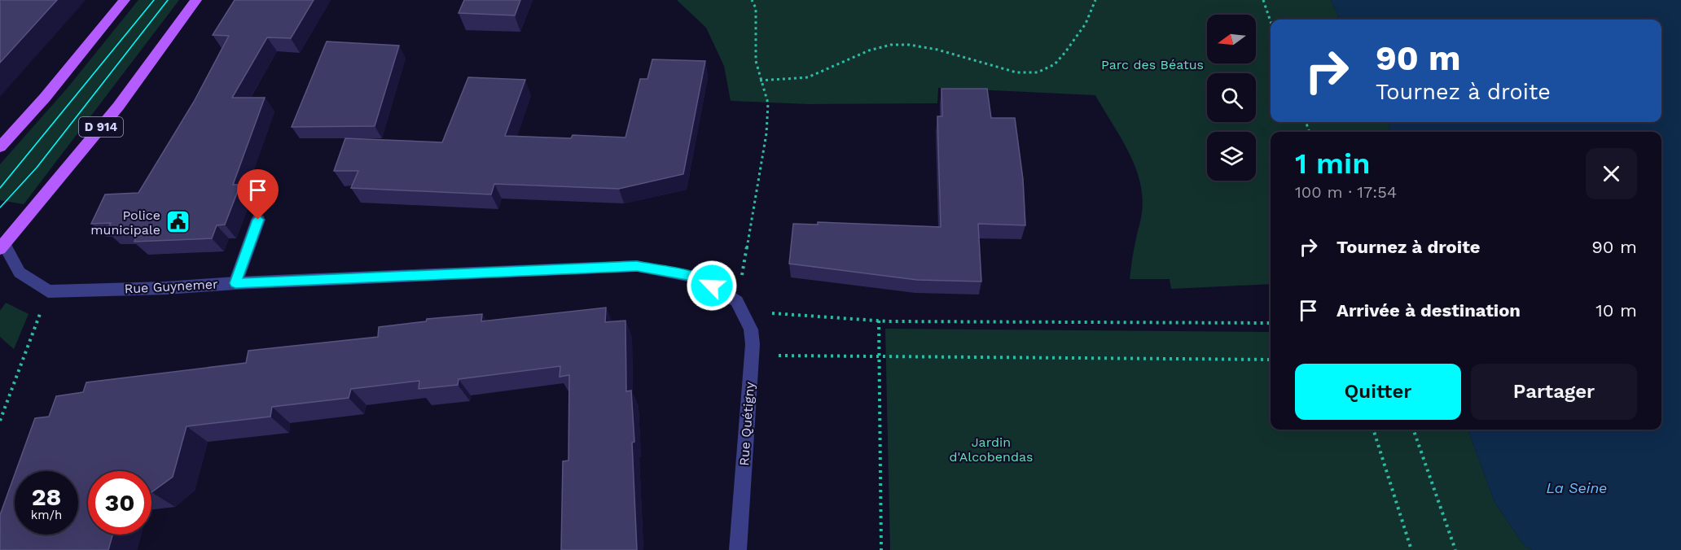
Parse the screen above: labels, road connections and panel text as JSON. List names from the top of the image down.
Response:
{
  "streets": {
    "main road": ["D 914"],
    "street": ["Rue Guynemer", "Rue Quétigny"]
  },
  "crossings": [
    ["D 914", "Rue Guynemer"],
    ["Rue Guynemer", "Rue Quétigny"]
  ],
  "water": ["La Seine"],
  "parks": ["Parc des Béatus", "Jardin d'Alcobendas"],
  "places": {
    "public building": ["Police municipale"]
  },
  "north": "left",
  "page": {
    "turn": ["90 m", "Tournez à droite"],
    "heading": ["1 min", "100 m · 17:54"],
    "list": [
      {
        "name": "Tournez à droite",
        "value": "90 m"
      },
      {
        "name": "Arrivée à destination",
        "value": "10 m"
      }
    ],
    "buttons": ["Quitter", "Partager"],
    "speed": "28 km/h",
    "limit": "30"
  }
}
